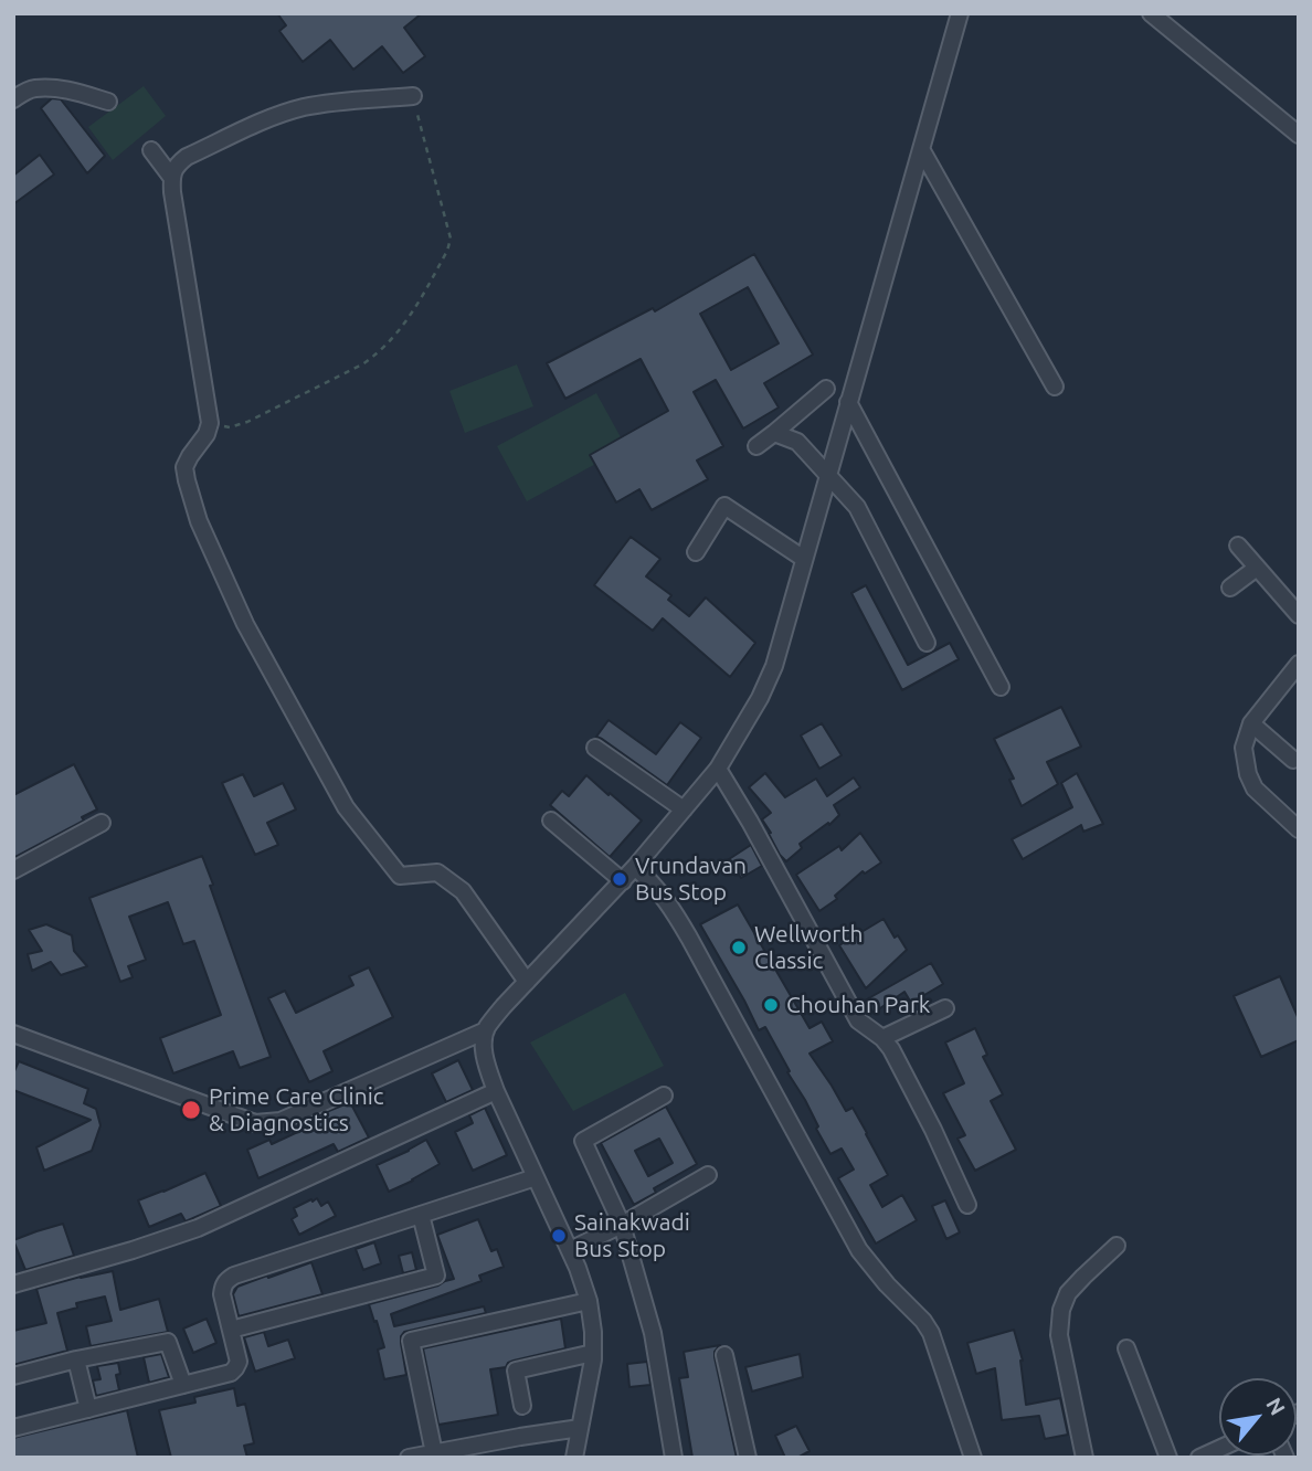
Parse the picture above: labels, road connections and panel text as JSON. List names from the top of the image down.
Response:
{
  "places": [
    "Vrundavan Bus Stop",
    "Wellworth Classic",
    "Chouhan Park",
    "Prime Care Clinic & Diagnostics",
    "Sainakwadi Bus Stop"
  ],
  "north": "top right"
}
